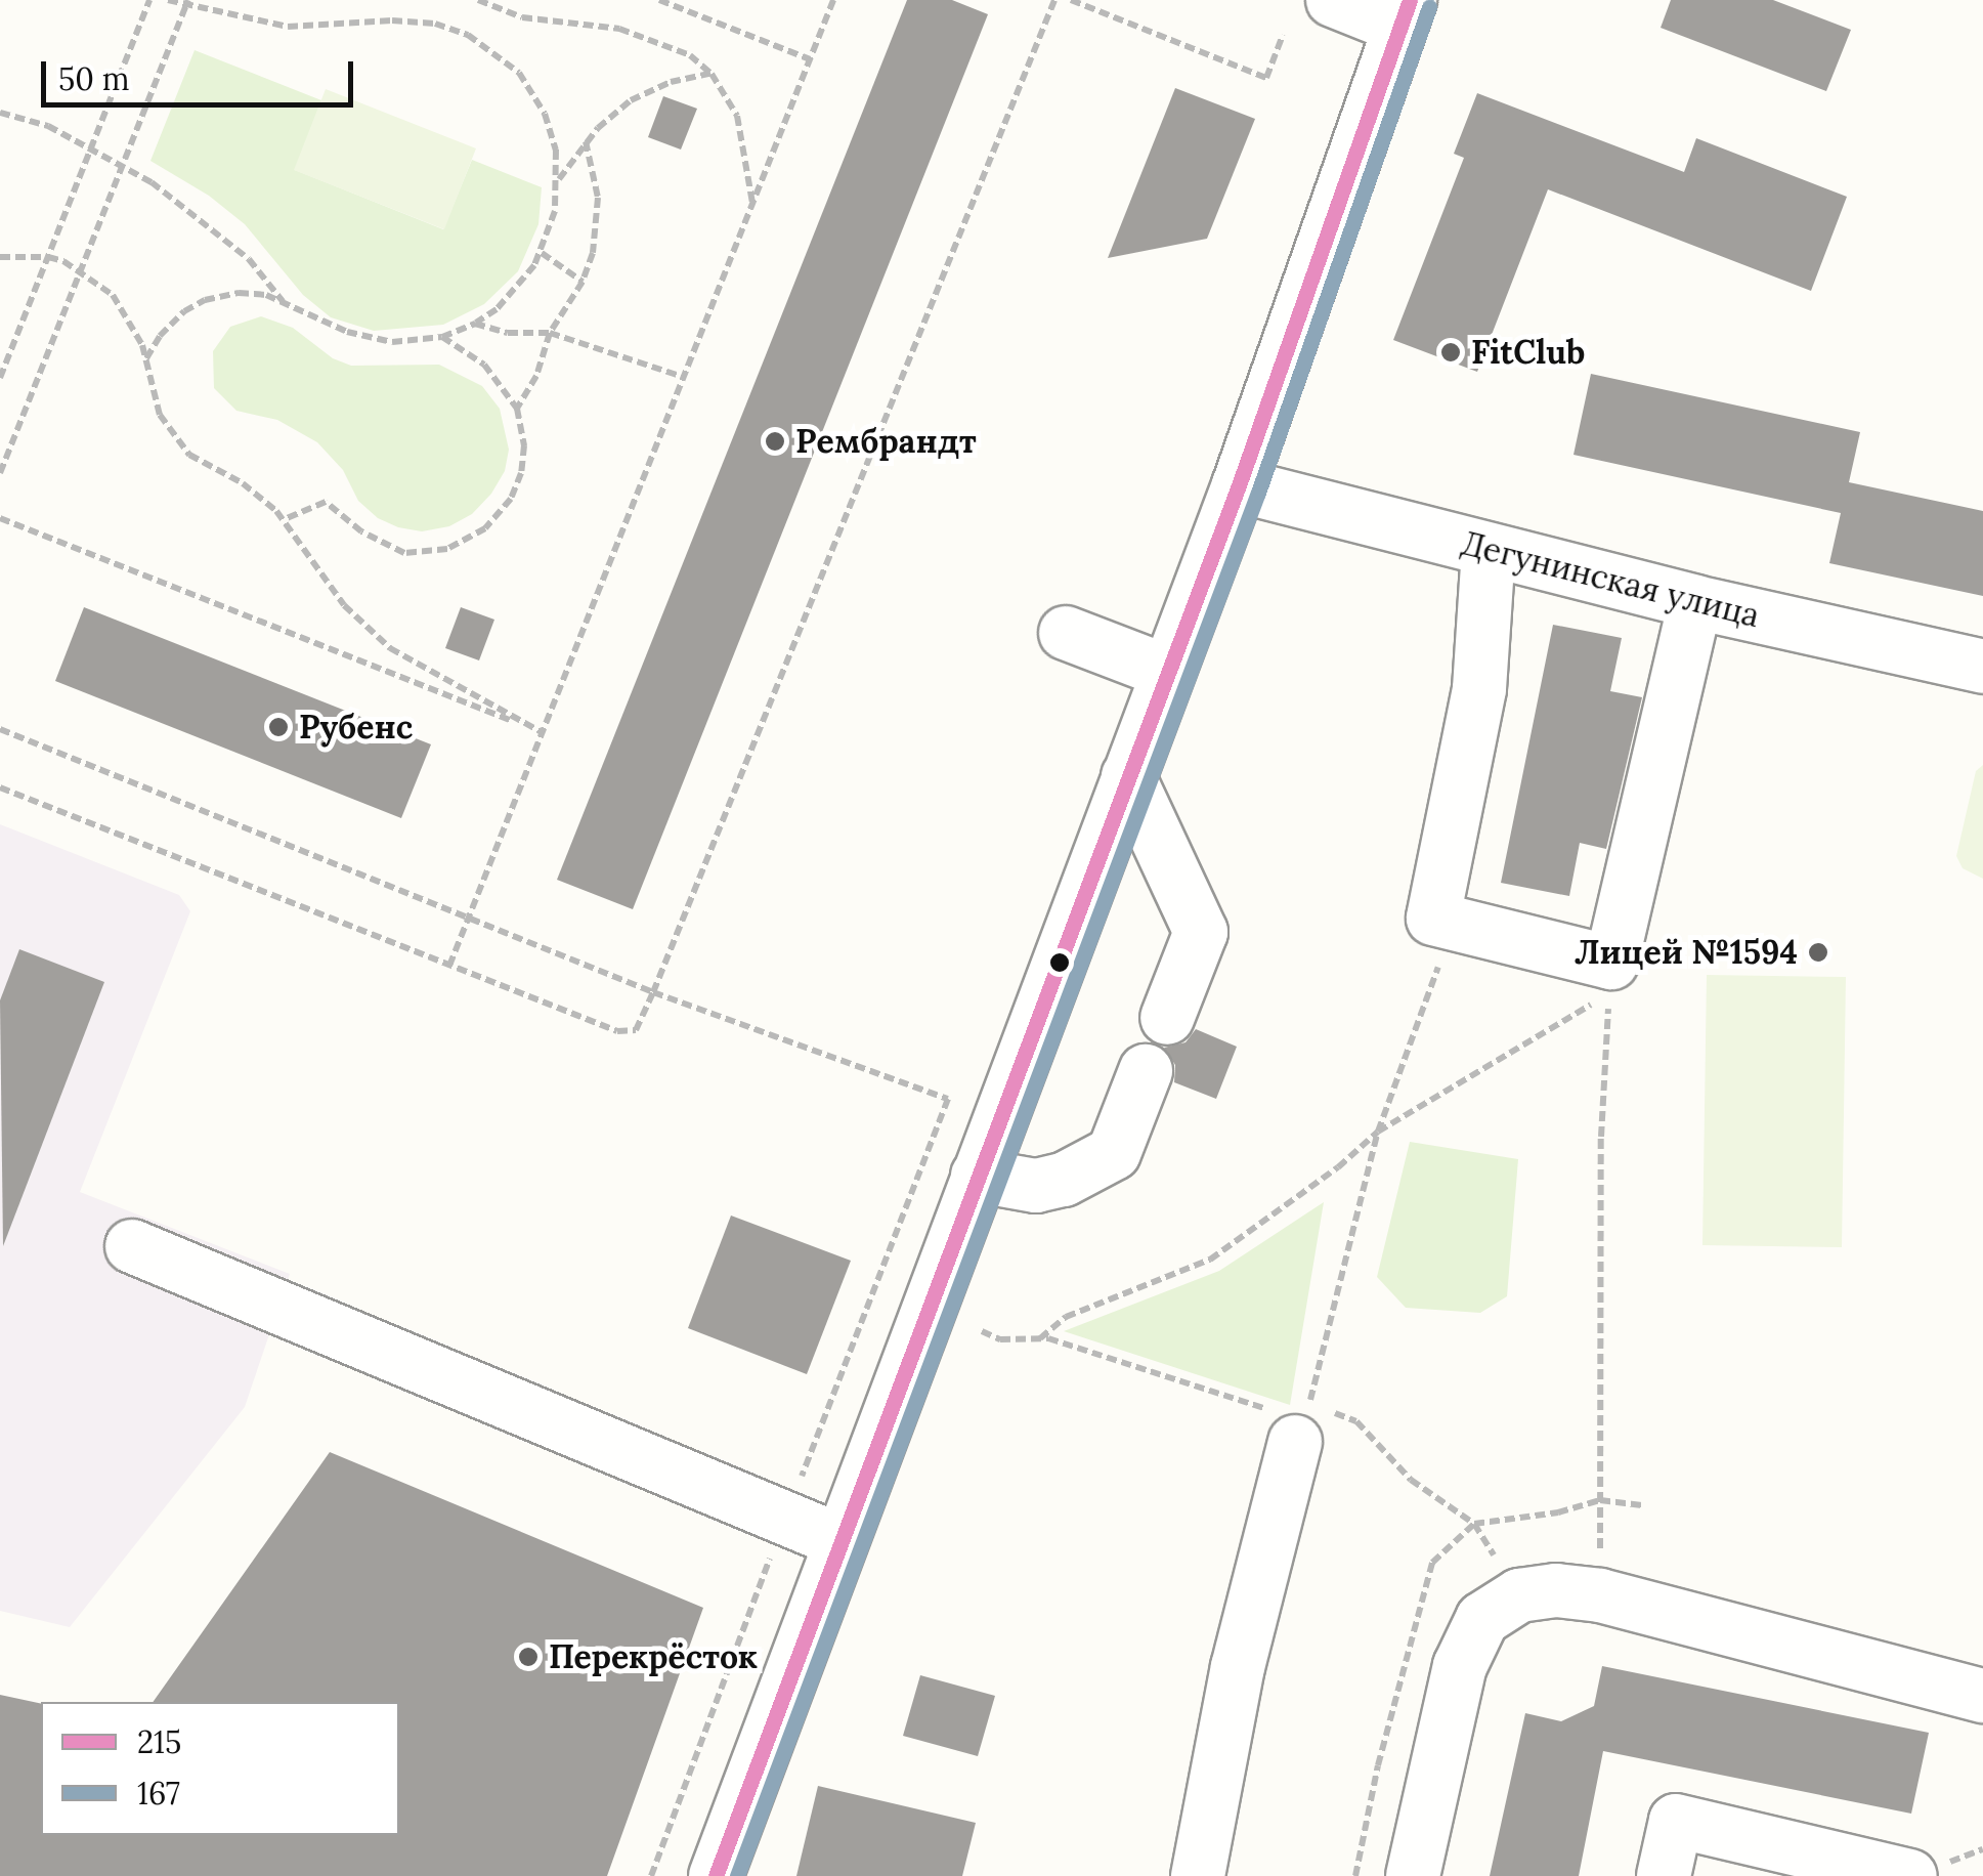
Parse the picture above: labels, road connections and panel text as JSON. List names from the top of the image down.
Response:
{
  "streets": {
    "street": ["Дегунинская улица"]
  },
  "places": [
    "FitClub",
    "Рембрандт",
    "Рубенс",
    "Лицей №1594",
    "Перекрёсток"
  ],
  "lines": ["transit line 215", "transit line 167"],
  "legend": ["215", "167"],
  "scale_bar": "50 m"
}
